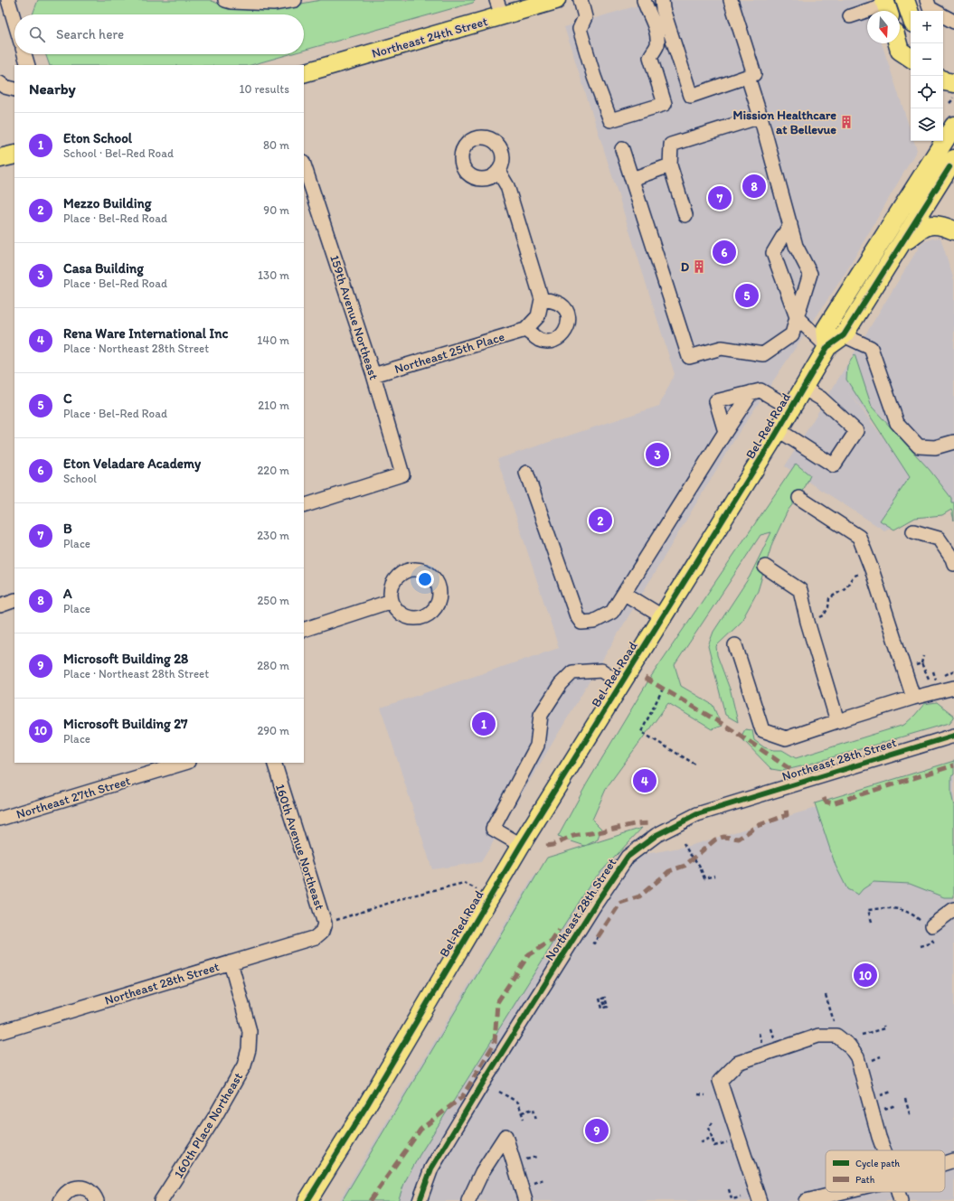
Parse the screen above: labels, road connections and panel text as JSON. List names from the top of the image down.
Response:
{
  "streets": {
    "main road": ["Northeast 24th Street", "Bel-Red Road"],
    "street": [
      "159th Avenue Northeast",
      "Northeast 25th Place",
      "Northeast 28th Street",
      "Northeast 27th Street",
      "160th Avenue Northeast",
      "160th Place Northeast"
    ]
  },
  "crossings": [
    ["159th Avenue Northeast", "Northeast 25th Place"],
    ["Northeast 28th Street", "160th Avenue Northeast"],
    ["Northeast 28th Street", "160th Place Northeast"]
  ],
  "places": {
    "building": ["Mission Healthcare at Bellevue", "D"]
  },
  "legend": ["Cycle path", "Path"],
  "north": "bottom",
  "page": {
    "map_buttons": ["+", "−"],
    "search": "Search here",
    "heading": ["Nearby", "10 results"],
    "list": [
      {
        "mark": "1",
        "name": "Eton School",
        "note": "School · Bel-Red Road",
        "value": "80 m"
      },
      {
        "mark": "2",
        "name": "Mezzo Building",
        "note": "Place · Bel-Red Road",
        "value": "90 m"
      },
      {
        "mark": "3",
        "name": "Casa Building",
        "note": "Place · Bel-Red Road",
        "value": "130 m"
      },
      {
        "mark": "4",
        "name": "Rena Ware International Inc",
        "note": "Place · Northeast 28th Street",
        "value": "140 m"
      },
      {
        "mark": "5",
        "name": "C",
        "note": "Place · Bel-Red Road",
        "value": "210 m"
      },
      {
        "mark": "6",
        "name": "Eton Veladare Academy",
        "note": "School",
        "value": "220 m"
      },
      {
        "mark": "7",
        "name": "B",
        "note": "Place",
        "value": "230 m"
      },
      {
        "mark": "8",
        "name": "A",
        "note": "Place",
        "value": "250 m"
      },
      {
        "mark": "9",
        "name": "Microsoft Building 28",
        "note": "Place · Northeast 28th Street",
        "value": "280 m"
      },
      {
        "mark": "10",
        "name": "Microsoft Building 27",
        "note": "Place",
        "value": "290 m"
      }
    ],
    "pins": [
      "8",
      "7",
      "6",
      "5",
      "3",
      "2",
      "1",
      "4",
      "10",
      "9"
    ]
  }
}
